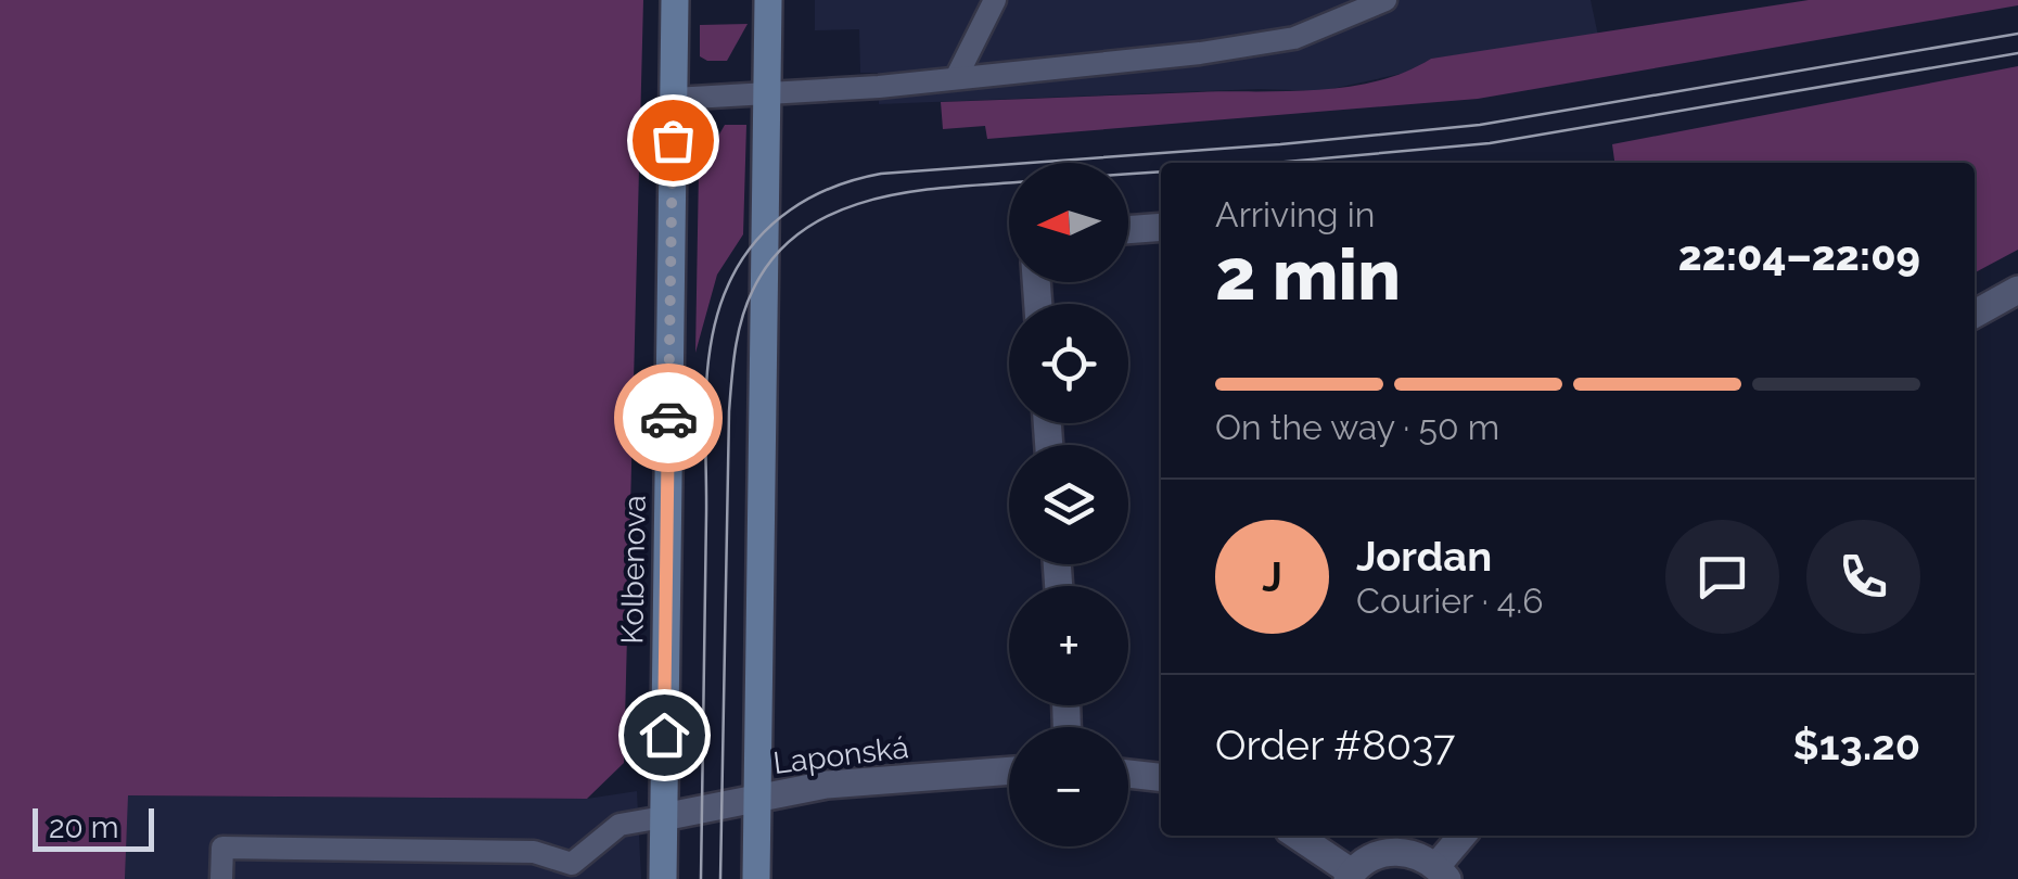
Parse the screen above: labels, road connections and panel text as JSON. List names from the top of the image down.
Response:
{
  "streets": {
    "main road": ["Kolbenova"],
    "street": ["Laponská"]
  },
  "crossings": [
    ["Kolbenova", "Laponská"]
  ],
  "scale_bar": "20 m",
  "north": "left",
  "page": {
    "map_buttons": ["+", "−"],
    "heading": ["2 min", "Arriving in", "22:04–22:09"],
    "panel": [
      "Jordan",
      "Courier · 4.6",
      "Order #8037",
      "$13.20"
    ],
    "bar": "On the way · 50 m",
    "round": "J",
    "scale": "20 m"
  }
}
